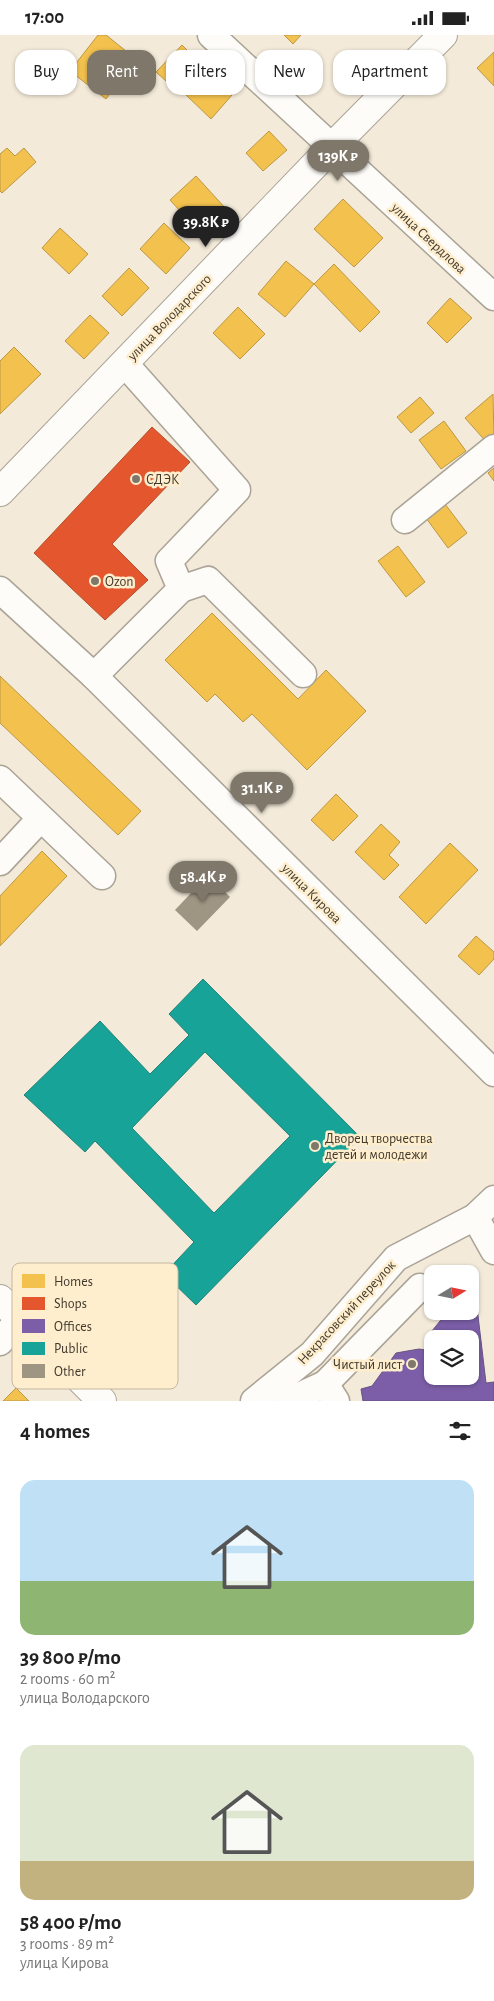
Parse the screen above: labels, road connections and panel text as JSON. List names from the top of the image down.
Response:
{
  "streets": {
    "main road": ["улица Володарского"],
    "street": ["улица Свердлова", "улица Кирова", "Некрасовский переулок"]
  },
  "crossings": [
    ["улица Свердлова", "улица Володарского"]
  ],
  "places": [
    "СДЭК",
    "Ozon",
    "Дворец творчества детей и молодежи",
    "Чистый лист"
  ],
  "legend": [
    "Homes",
    "Shops",
    "Offices",
    "Public",
    "Other"
  ],
  "north": "right",
  "page": {
    "status": "17:00",
    "chip": [
      "Buy",
      "Rent",
      "Filters",
      "New",
      "Apartment"
    ],
    "price": [
      "139K ₽",
      "39.8K ₽",
      "31.1K ₽",
      "58.4K ₽"
    ],
    "heading": "4 homes",
    "list": [
      {
        "name": "39 800 ₽/mo",
        "note": "2 rooms · 60 m² · улица Володарского"
      },
      {
        "name": "58 400 ₽/mo",
        "note": "3 rooms · 89 m² · улица Кирова"
      }
    ]
  }
}
